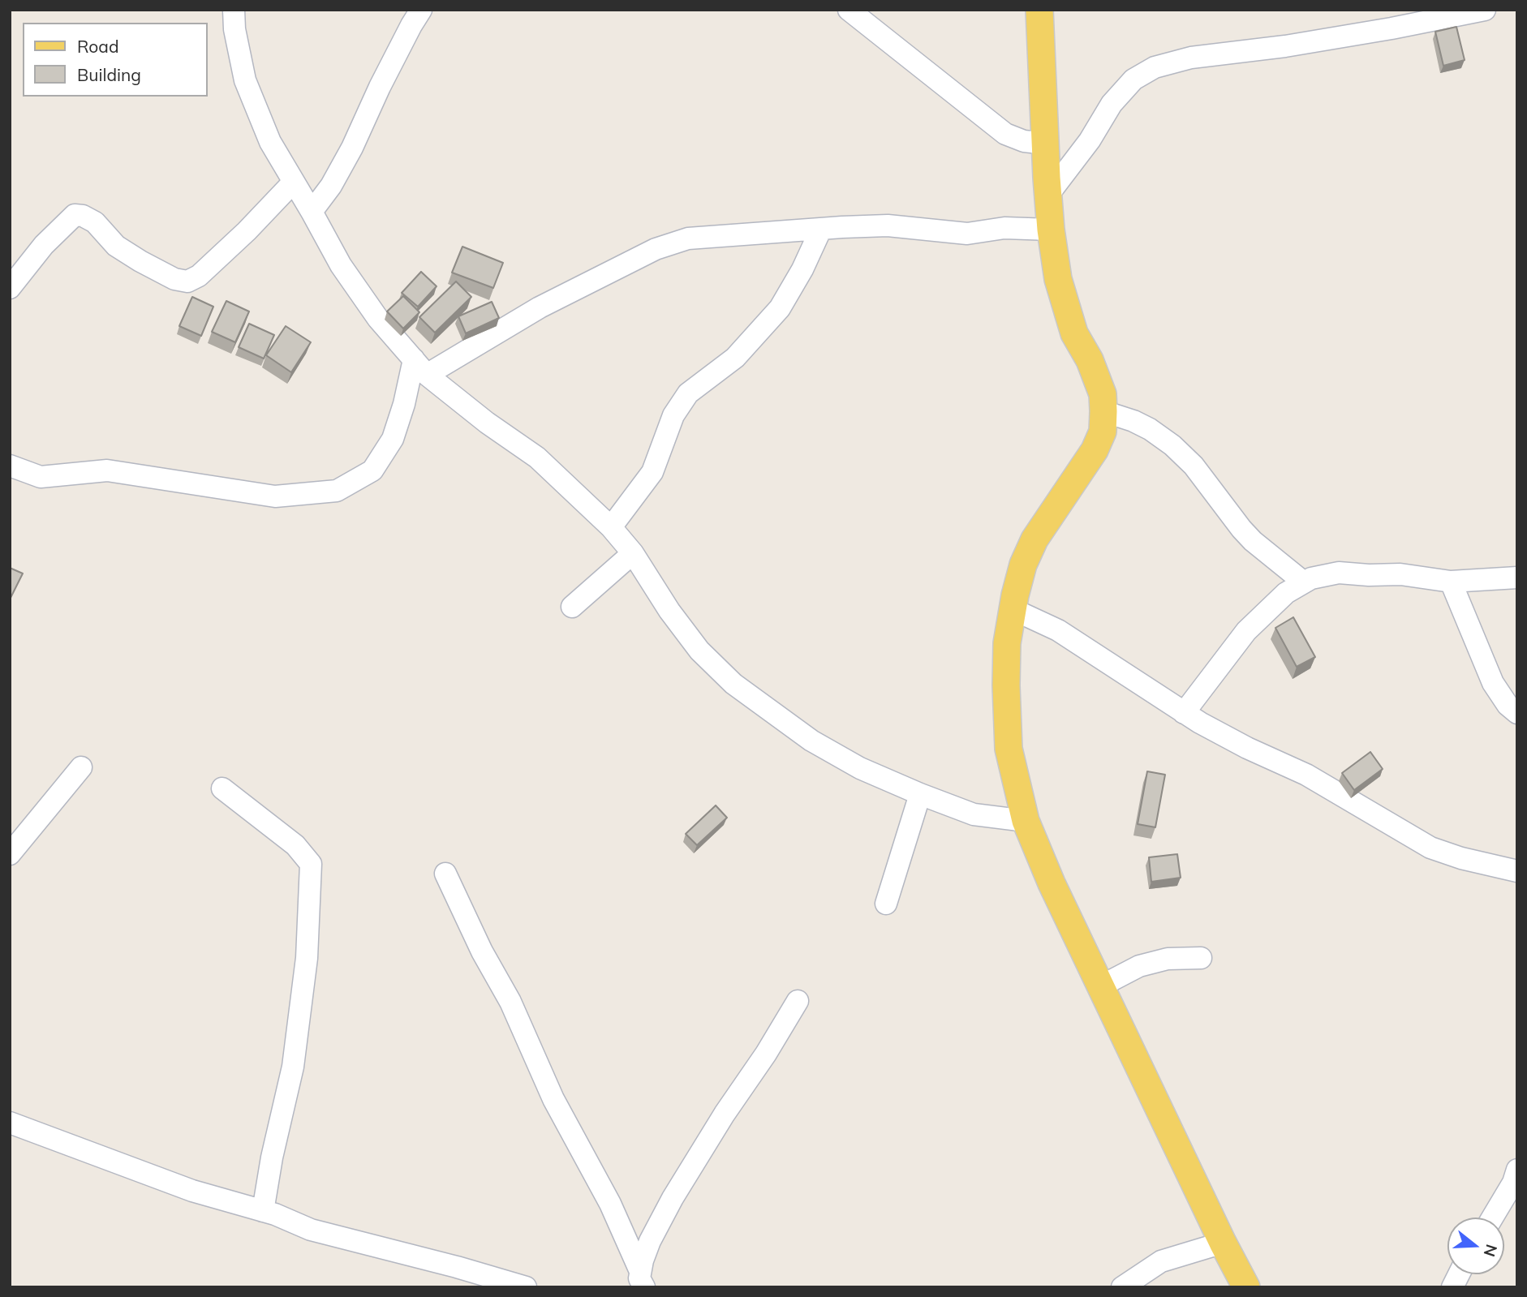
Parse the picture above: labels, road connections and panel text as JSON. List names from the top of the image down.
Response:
{
  "legend": ["Road", "Building"],
  "north": "right"
}
